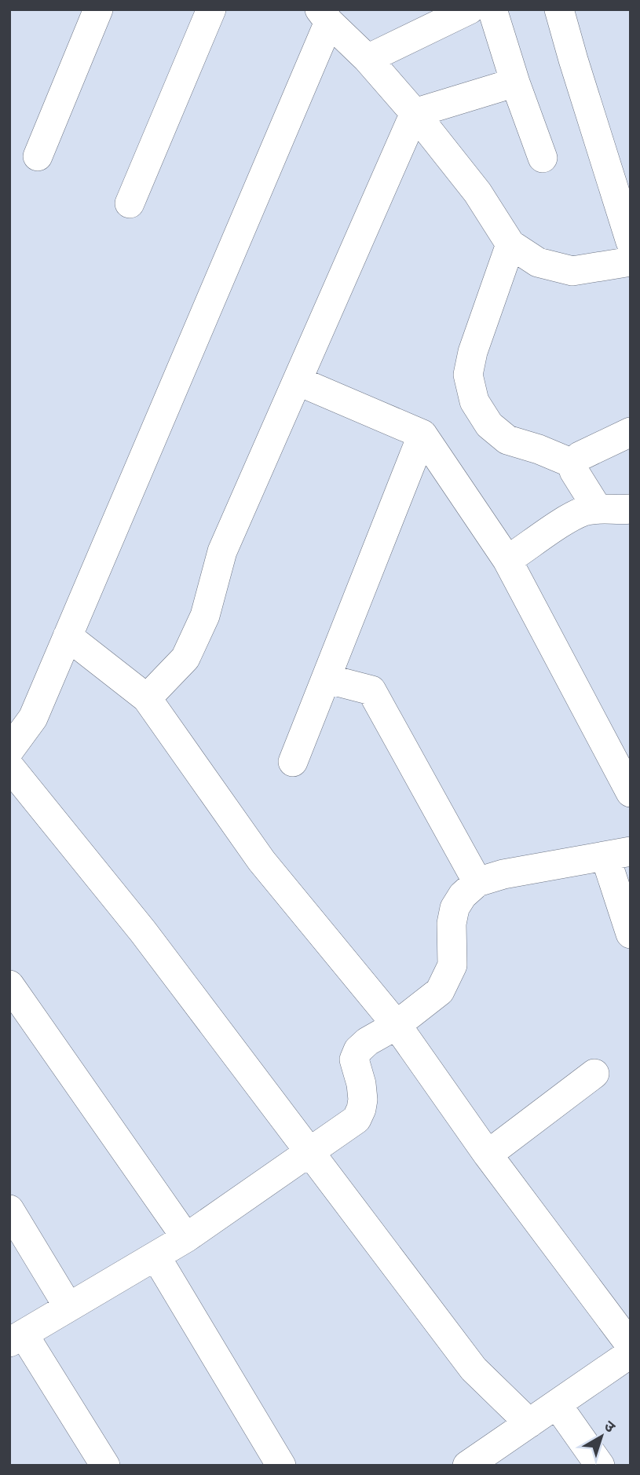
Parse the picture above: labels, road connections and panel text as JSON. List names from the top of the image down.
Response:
{
  "north": "top right"
}
